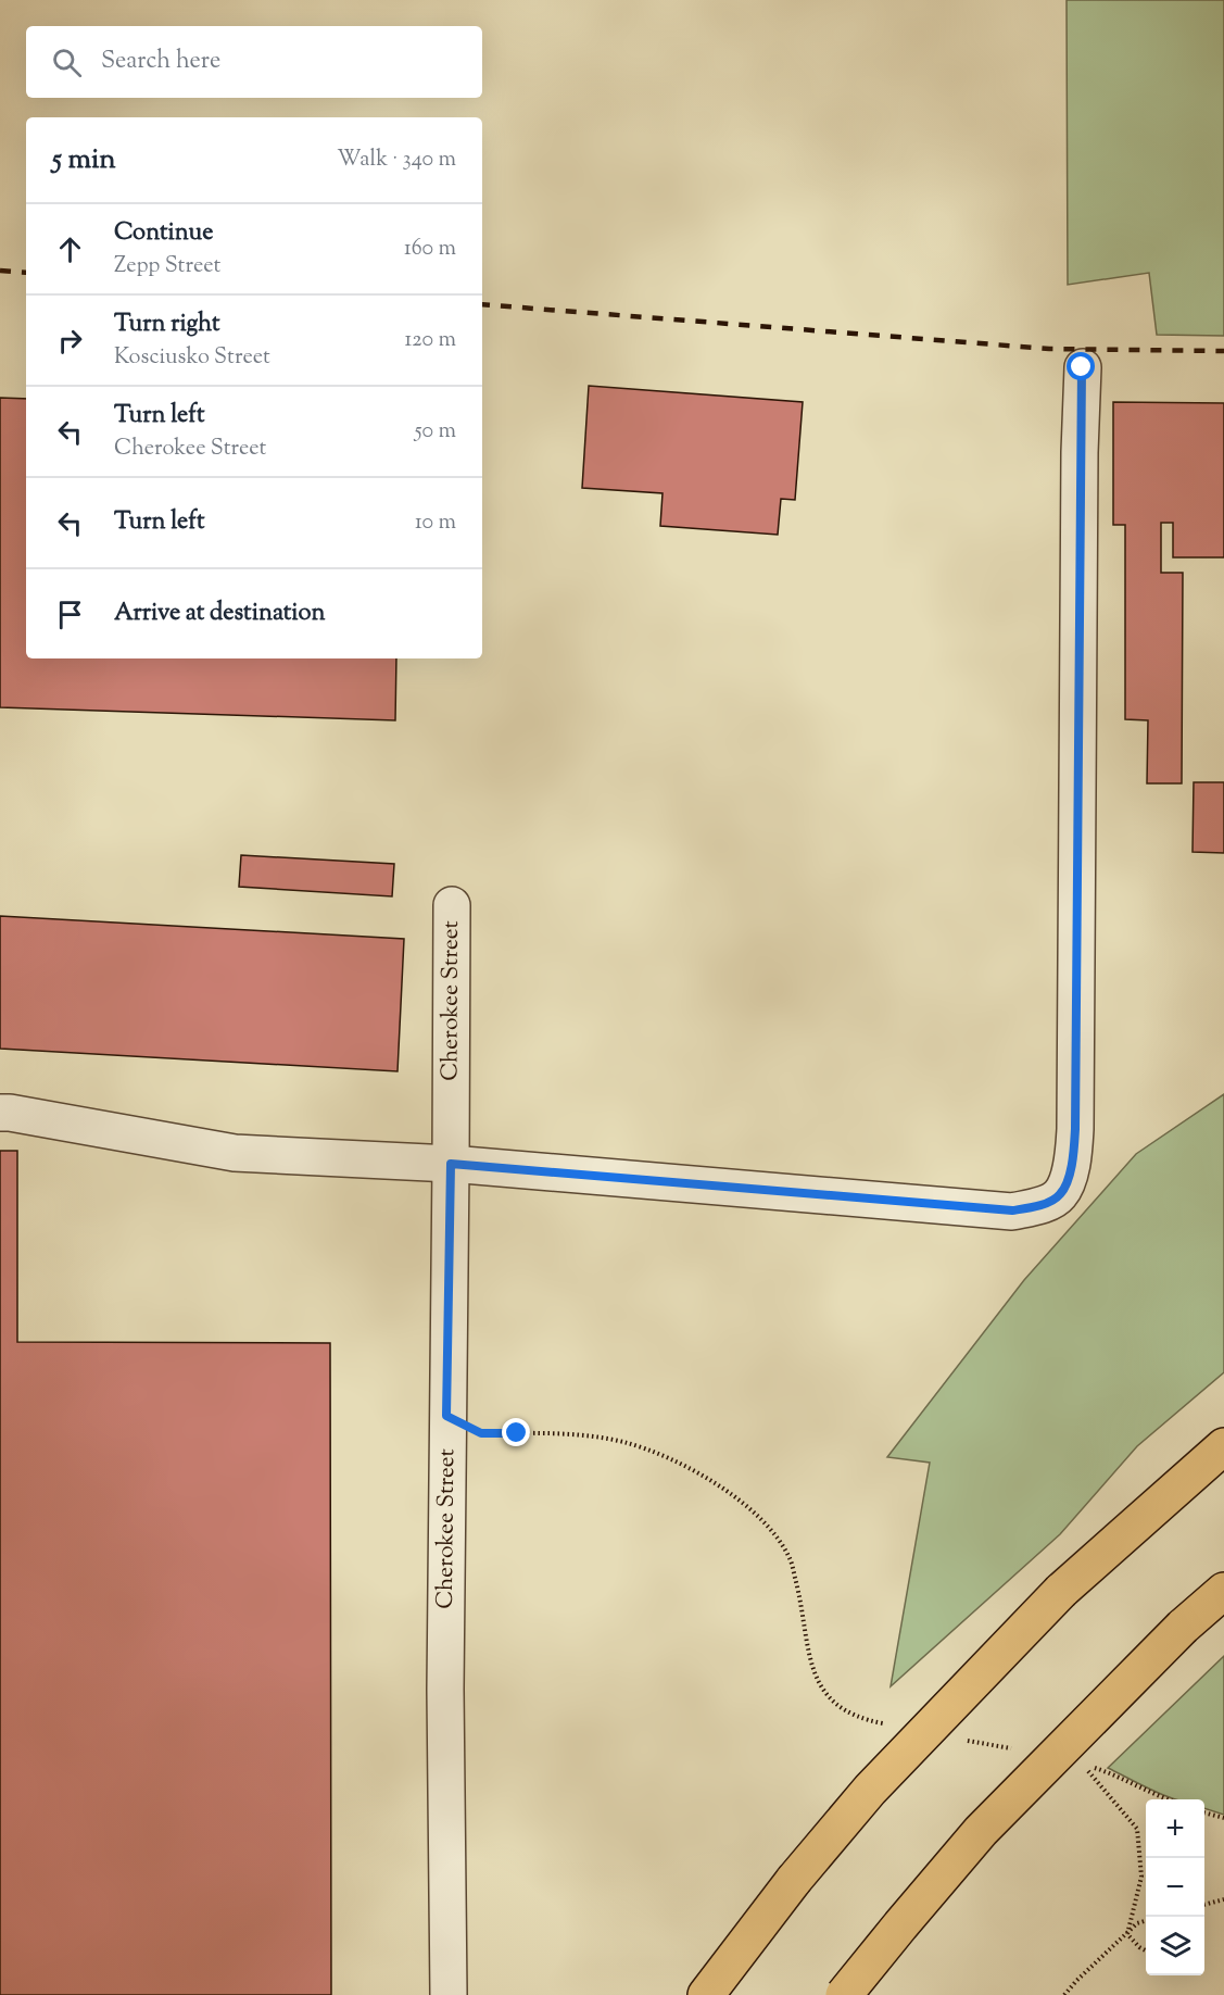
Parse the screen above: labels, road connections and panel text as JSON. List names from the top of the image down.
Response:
{
  "streets": {
    "street": ["Cherokee Street"]
  },
  "page": {
    "search": "Search here",
    "heading": ["5 min", "Walk · 340 m"],
    "list": [
      ["Continue", "Zepp Street", "160 m"],
      ["Turn right", "Kosciusko Street", "120 m"],
      ["Turn left", "Cherokee Street", "50 m"],
      ["Turn left", "10 m"],
      "Arrive at destination"
    ],
    "map_buttons": ["+", "−"]
  }
}
